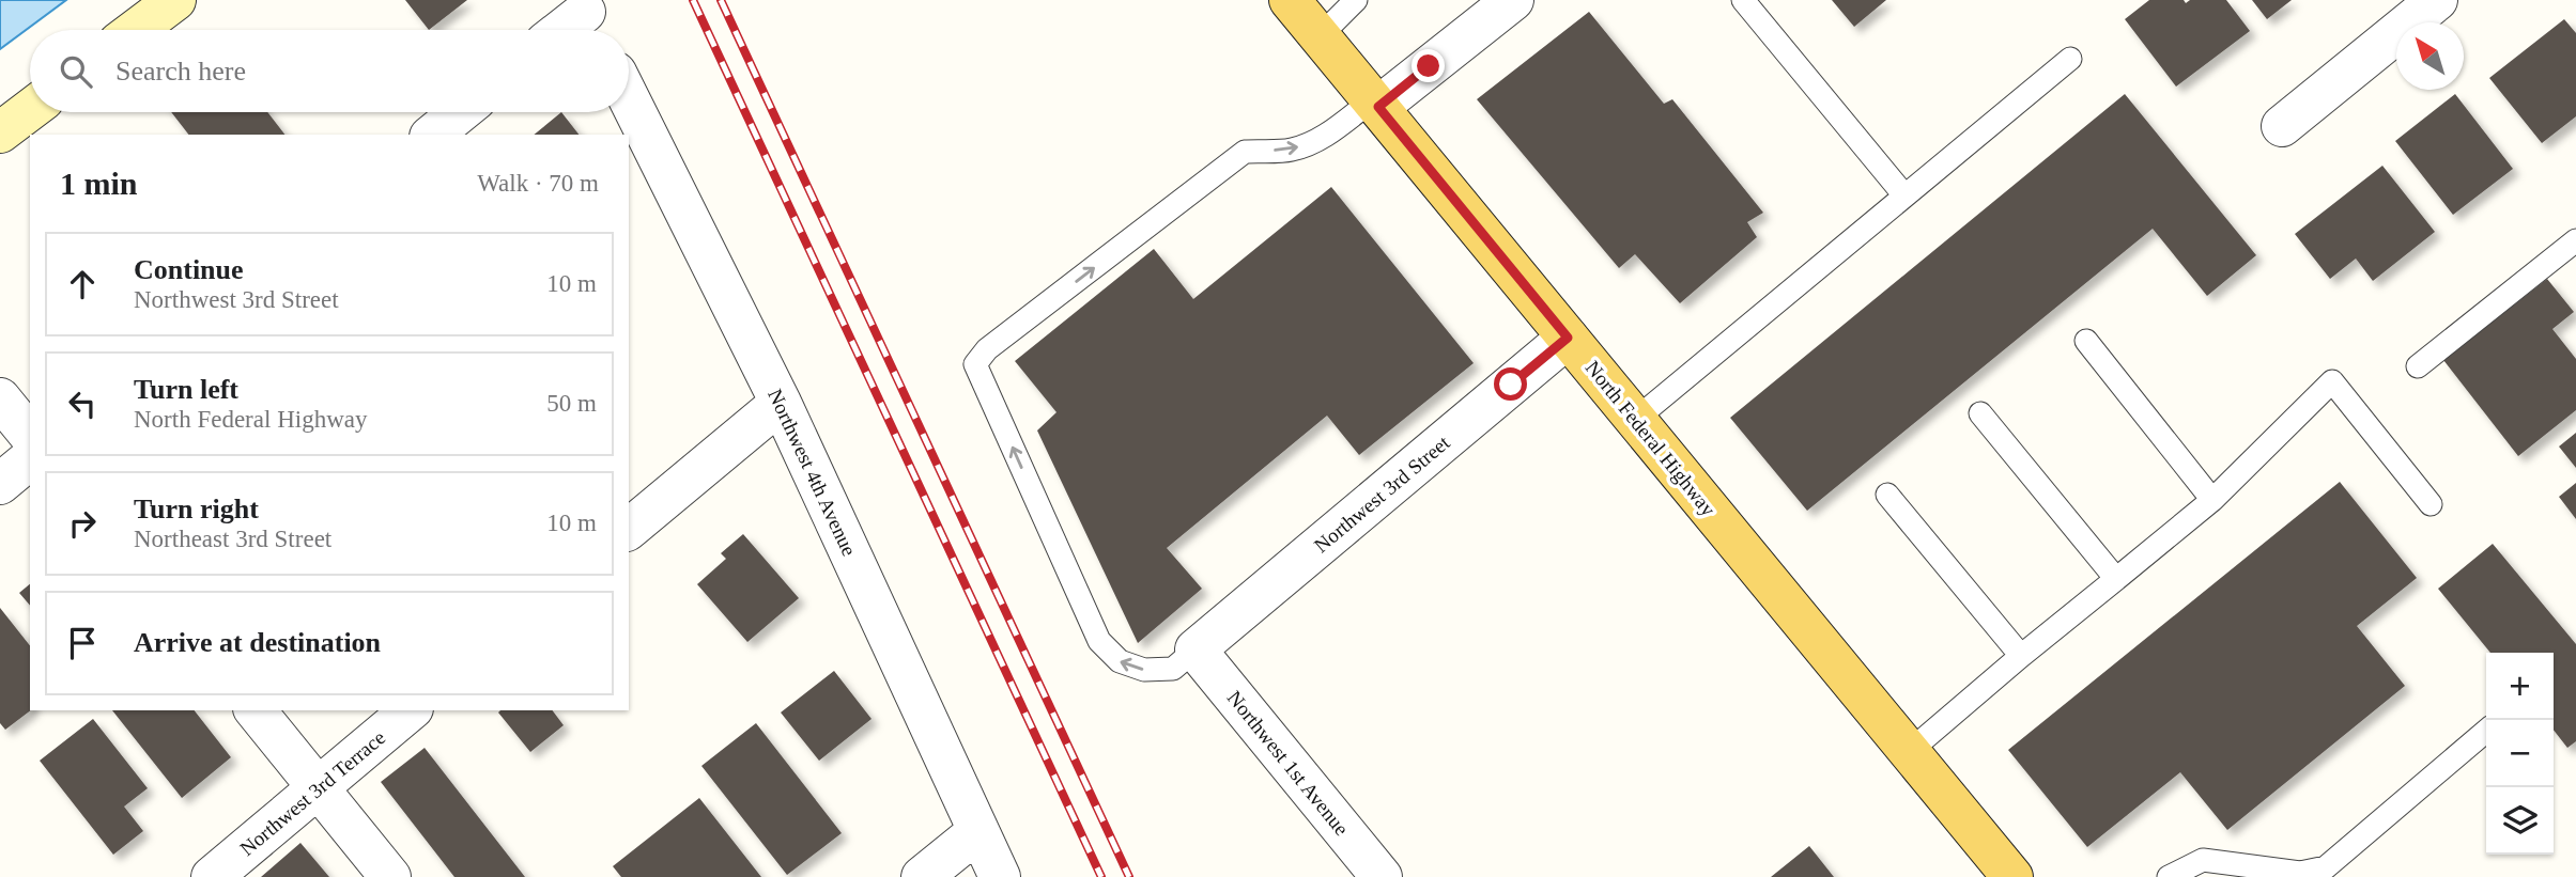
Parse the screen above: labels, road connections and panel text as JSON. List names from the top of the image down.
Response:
{
  "streets": {
    "main road": ["North Federal Highway"],
    "street": [
      "Northwest 4th Avenue",
      "Northwest 3rd Street",
      "Northwest 1st Avenue",
      "Northwest 3rd Terrace"
    ]
  },
  "crossings": [
    ["North Federal Highway", "Northwest 3rd Street"],
    ["Northwest 3rd Street", "Northwest 1st Avenue"]
  ],
  "north": "top left",
  "page": {
    "search": "Search here",
    "heading": ["1 min", "Walk · 70 m"],
    "list": [
      ["Continue", "Northwest 3rd Street", "10 m"],
      ["Turn left", "North Federal Highway", "50 m"],
      ["Turn right", "Northeast 3rd Street", "10 m"],
      "Arrive at destination"
    ],
    "map_buttons": ["+", "−"]
  }
}
